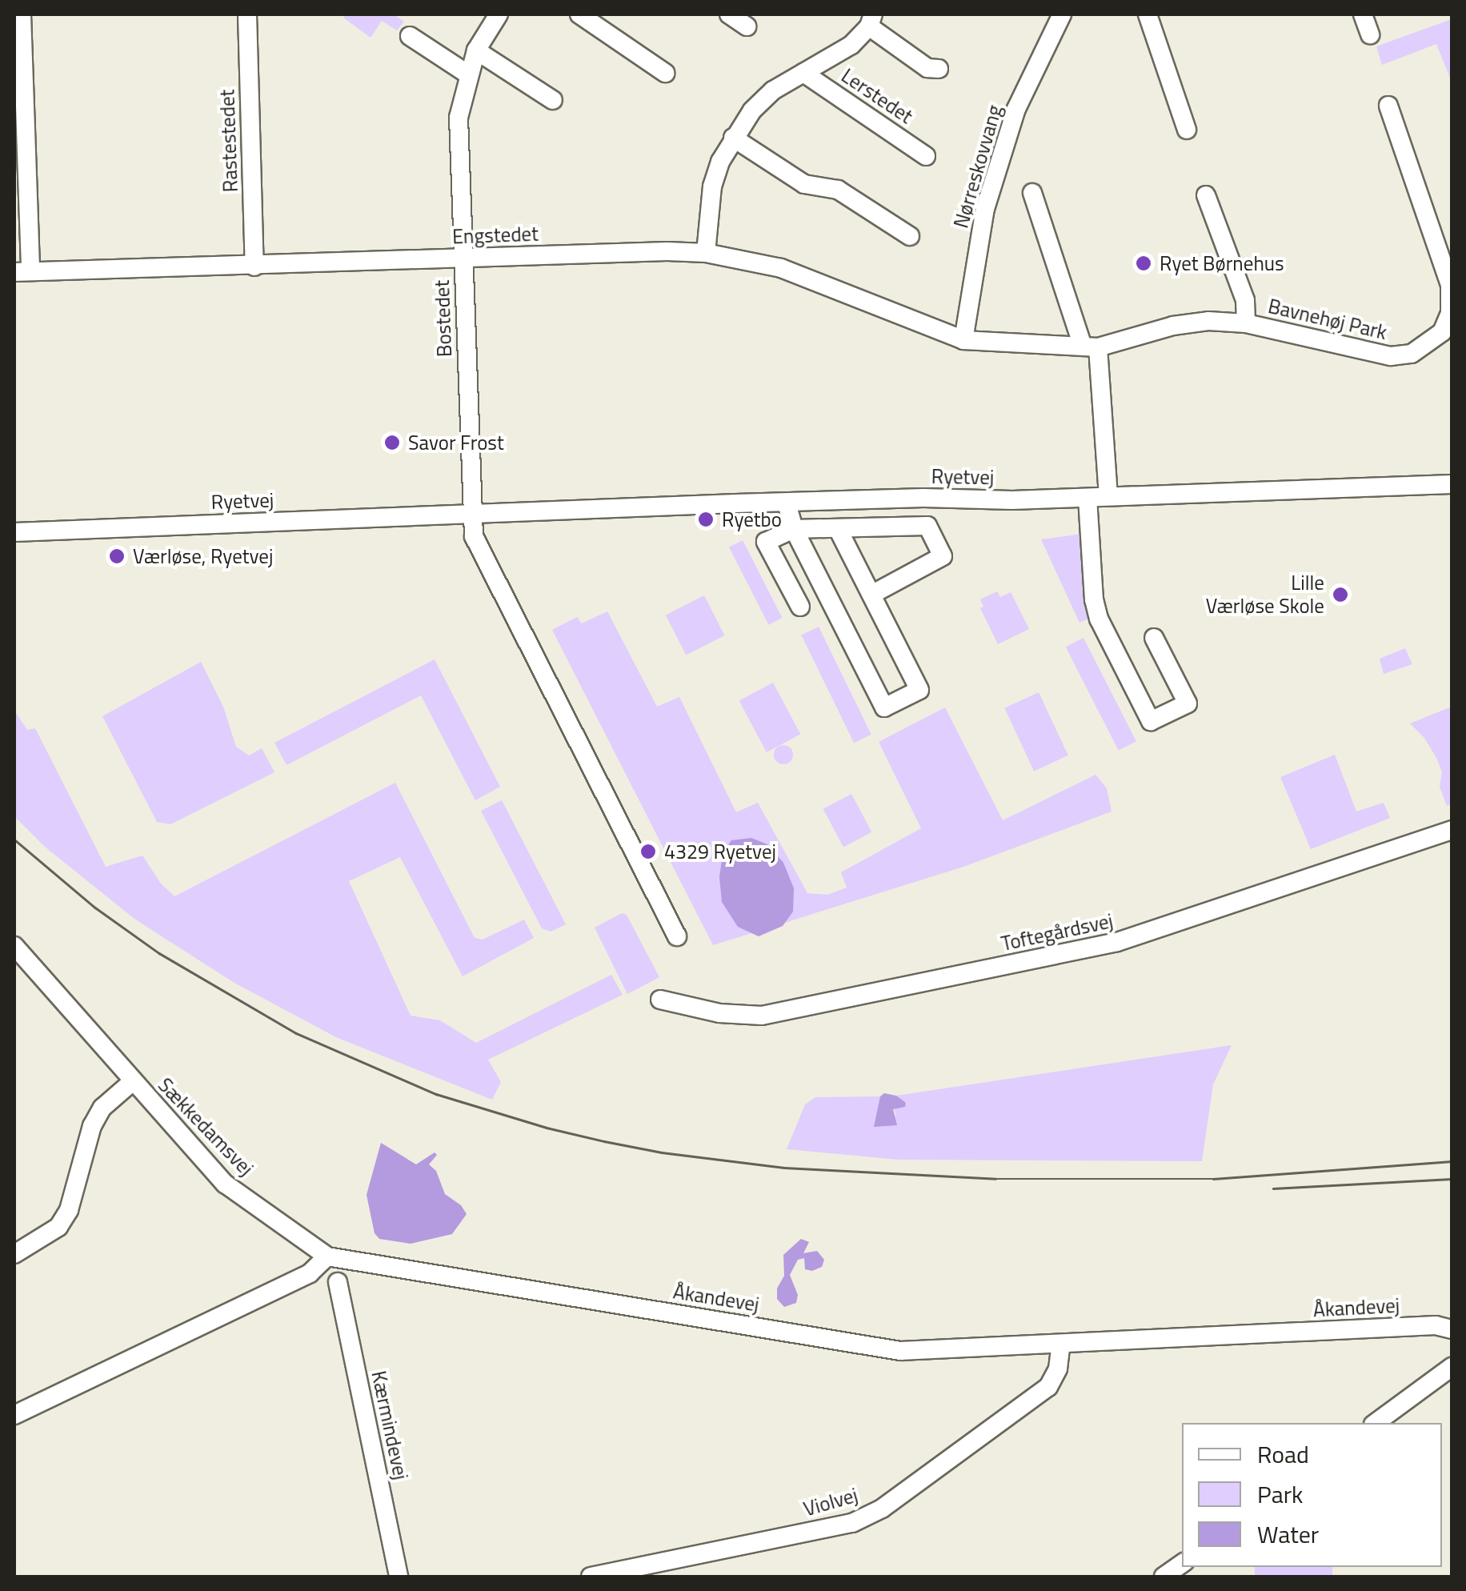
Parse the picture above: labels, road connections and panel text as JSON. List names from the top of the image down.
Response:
{
  "streets": {
    "street": [
      "Lerstedet",
      "Rastestedet",
      "Nørreskovvang",
      "Engstedet",
      "Bostedet",
      "Bavnehøj Park",
      "Ryetvej",
      "Toftegårdsvej",
      "Sækkedamsvej",
      "Åkandevej",
      "Kærmindevej",
      "Violvej"
    ]
  },
  "crossings": [
    ["Lerstedet", "Engstedet"],
    ["Rastestedet", "Engstedet"],
    ["Nørreskovvang", "Engstedet"],
    ["Nørreskovvang", "Bavnehøj Park"],
    ["Engstedet", "Bostedet"],
    ["Engstedet", "Bavnehøj Park"],
    ["Bostedet", "Ryetvej"],
    ["Sækkedamsvej", "Åkandevej"],
    ["Åkandevej", "Violvej"]
  ],
  "places": [
    "Ryet Børnehus",
    "Savor Frost",
    "Ryetbo",
    "Værløse, Ryetvej",
    "Lille Værløse Skole",
    "4329 Ryetvej"
  ],
  "legend": ["Road", "Park", "Water"]
}
